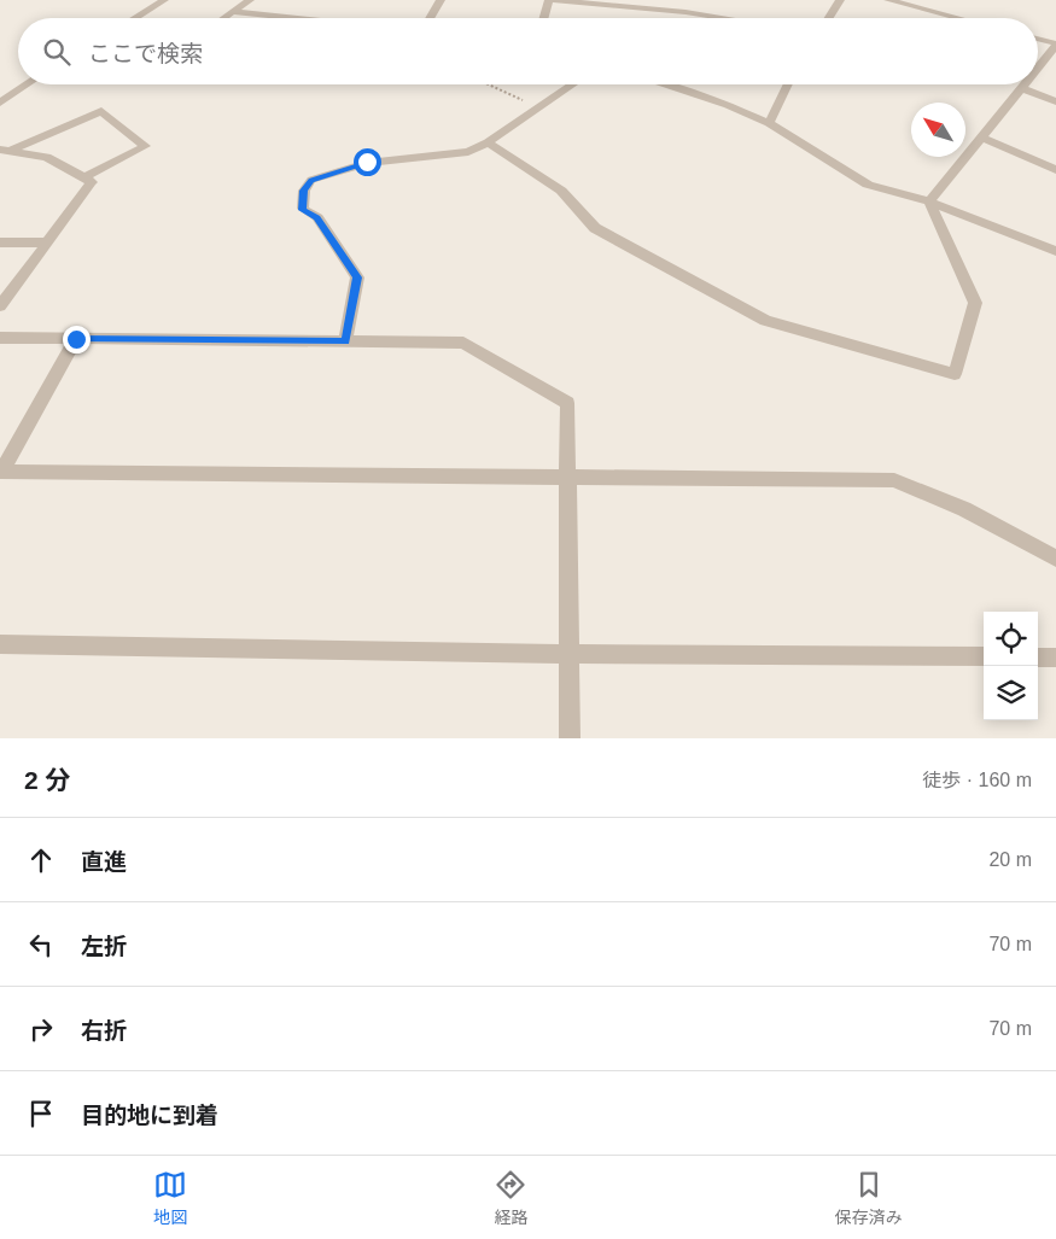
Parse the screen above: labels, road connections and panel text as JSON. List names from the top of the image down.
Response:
{
  "north": "top left",
  "page": {
    "search": "ここで検索",
    "heading": ["2 分", "徒歩 · 160 m"],
    "list": [
      ["直進", "20 m"],
      ["左折", "70 m"],
      ["右折", "70 m"],
      "目的地に到着"
    ],
    "nav": ["地図", "経路", "保存済み"]
  }
}
